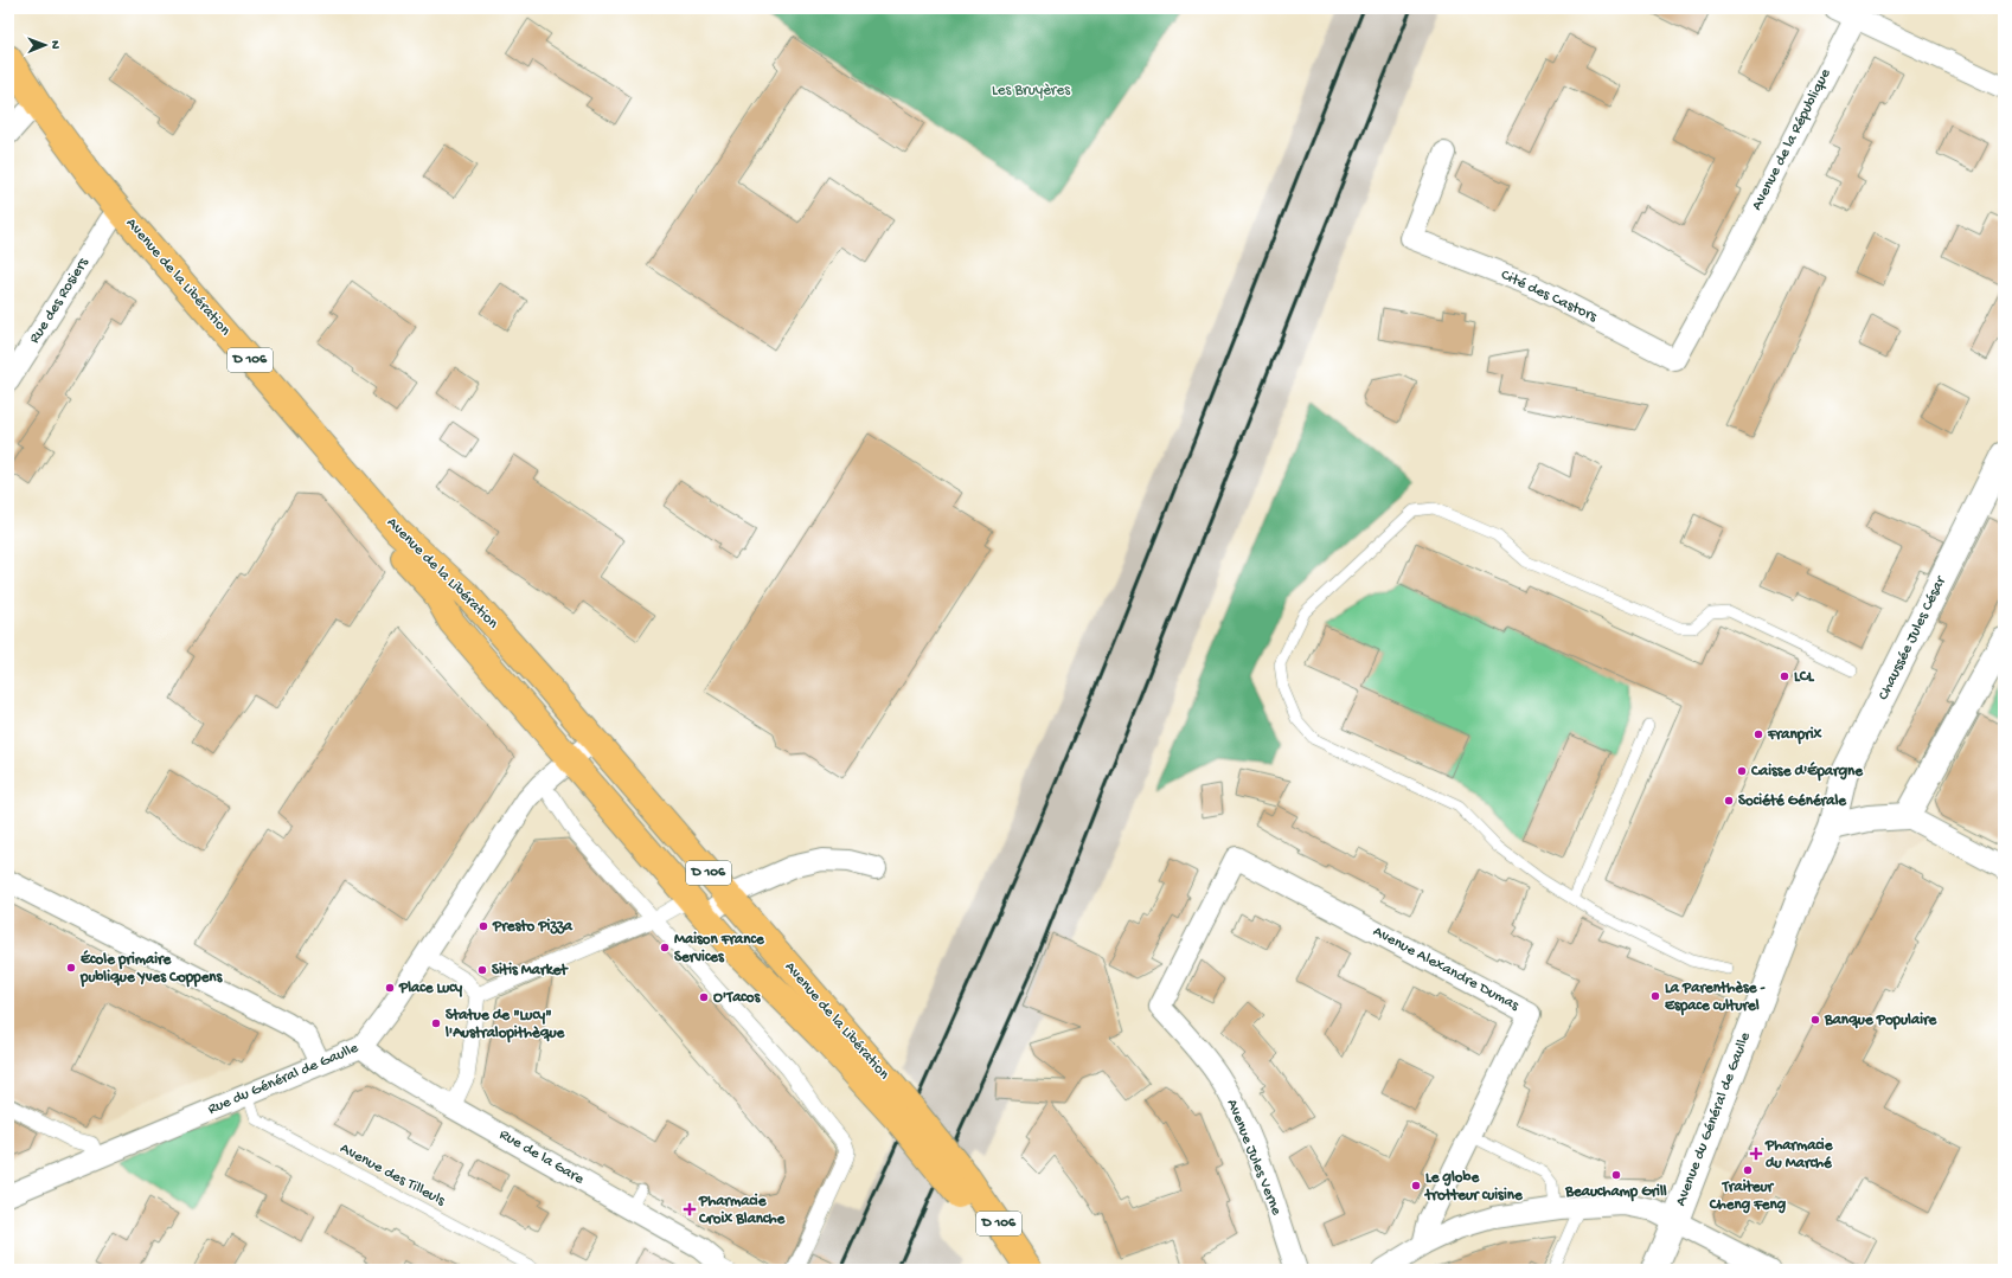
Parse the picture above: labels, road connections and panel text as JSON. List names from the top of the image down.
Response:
{
  "streets": {
    "main road": ["Avenue de la Libération", "D 106"],
    "street": [
      "Avenue de la République",
      "Cité des Castors",
      "Rue des Rosiers",
      "Chaussée Jules César",
      "Avenue Alexandre Dumas",
      "Rue du Général de Gaulle",
      "Avenue du Général de Gaulle",
      "Rue de la Gare",
      "Avenue Jules Verne"
    ],
    "lane": ["Avenue des Tilleuls"]
  },
  "crossings": [
    ["Avenue de la République", "Cité des Castors"],
    ["Avenue de la Libération", "Rue des Rosiers"],
    ["Avenue de la Libération", "D 106"],
    ["Avenue de la Libération", "Rue du Général de Gaulle"],
    ["Chaussée Jules César", "Avenue du Général de Gaulle"],
    ["Avenue Alexandre Dumas", "Avenue Jules Verne"],
    ["Rue du Général de Gaulle", "Rue de la Gare"],
    ["Rue du Général de Gaulle", "Avenue des Tilleuls"]
  ],
  "parks": ["Les Bruyères"],
  "places": {
    "other": [
      "LCL",
      "Franprix",
      "Caisse d'Épargne",
      "Société Générale",
      "Presto Pizza",
      "Maison France Services",
      "École primaire publique Yves Coppens",
      "Sitis Market",
      "Place Lucy",
      "La Parenthèse - Espace culturel",
      "O'Tacos",
      "Banque Populaire",
      "Statue de \"Lucy\" l'Australopithèque",
      "Traiteur Cheng Feng",
      "Beauchamp Grill",
      "Le globe trotteur cuisine"
    ],
    "health": ["Pharmacie du Marché", "Pharmacie Croix Blanche"]
  },
  "north": "right"
}
